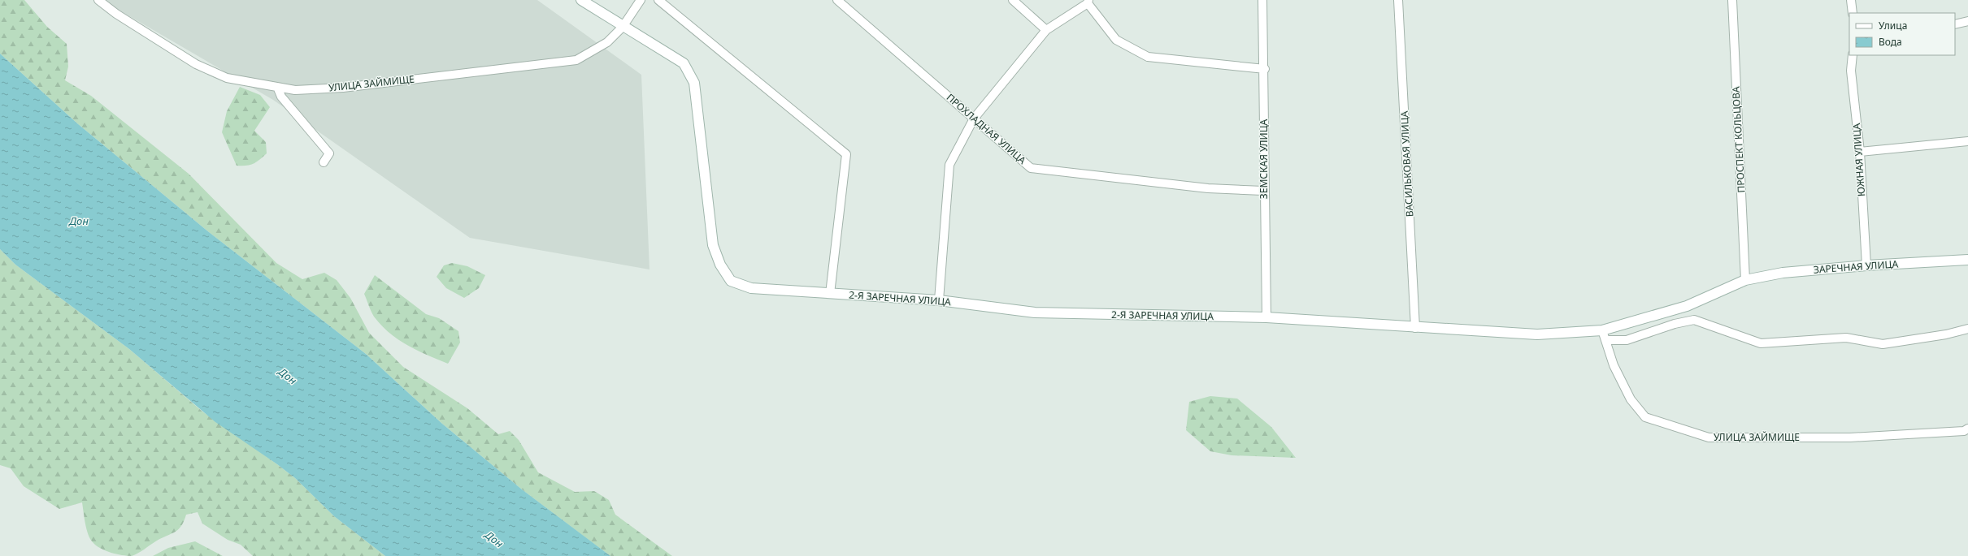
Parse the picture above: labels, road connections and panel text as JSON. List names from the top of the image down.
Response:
{
  "streets": {
    "street": [
      "УЛИЦА ЗАЙМИЩЕ",
      "ПРОХЛАДНАЯ УЛИЦА",
      "ПРОСПЕКТ КОЛЬЦОВА",
      "ЗЕМСКАЯ УЛИЦА",
      "ЮЖНАЯ УЛИЦА",
      "ВАСИЛЬКОВАЯ УЛИЦА",
      "ЗАРЕЧНАЯ УЛИЦА",
      "2-Я ЗАРЕЧНАЯ УЛИЦА"
    ]
  },
  "crossings": [
    ["УЛИЦА ЗАЙМИЩЕ", "ЗАРЕЧНАЯ УЛИЦА"],
    ["УЛИЦА ЗАЙМИЩЕ", "2-Я ЗАРЕЧНАЯ УЛИЦА"],
    ["ПРОХЛАДНАЯ УЛИЦА", "ЗЕМСКАЯ УЛИЦА"],
    ["ПРОСПЕКТ КОЛЬЦОВА", "ЗАРЕЧНАЯ УЛИЦА"],
    ["ЗЕМСКАЯ УЛИЦА", "2-Я ЗАРЕЧНАЯ УЛИЦА"],
    ["ЮЖНАЯ УЛИЦА", "ЗАРЕЧНАЯ УЛИЦА"],
    ["ВАСИЛЬКОВАЯ УЛИЦА", "2-Я ЗАРЕЧНАЯ УЛИЦА"],
    ["ЗАРЕЧНАЯ УЛИЦА", "2-Я ЗАРЕЧНАЯ УЛИЦА"]
  ],
  "water": ["Дон"],
  "legend": ["Улица", "Вода"]
}
